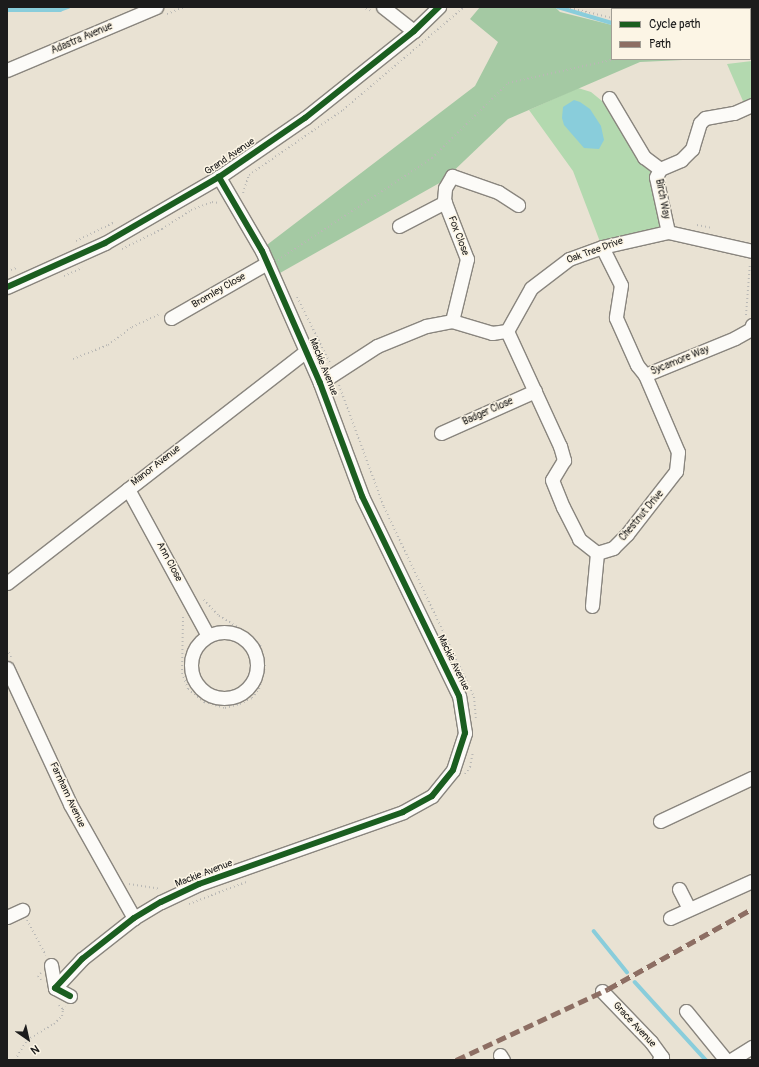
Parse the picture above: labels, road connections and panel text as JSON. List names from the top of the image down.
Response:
{
  "streets": {
    "street": [
      "Adastra Avenue",
      "Grand Avenue",
      "Birch Way",
      "Fox Close",
      "Oak Tree Drive",
      "Bromley Close",
      "Sycamore Way",
      "Mackie Avenue",
      "Badger Close",
      "Manor Avenue",
      "Chestnut Drive",
      "Ann Close",
      "Farnham Avenue",
      "Grace Avenue"
    ]
  },
  "crossings": [
    ["Grand Avenue", "Mackie Avenue"],
    ["Birch Way", "Oak Tree Drive"],
    ["Oak Tree Drive", "Sycamore Way"],
    ["Bromley Close", "Mackie Avenue"],
    ["Sycamore Way", "Chestnut Drive"],
    ["Mackie Avenue", "Manor Avenue"],
    ["Mackie Avenue", "Farnham Avenue"],
    ["Manor Avenue", "Ann Close"]
  ],
  "legend": ["Cycle path", "Path"],
  "north": "bottom right"
}
